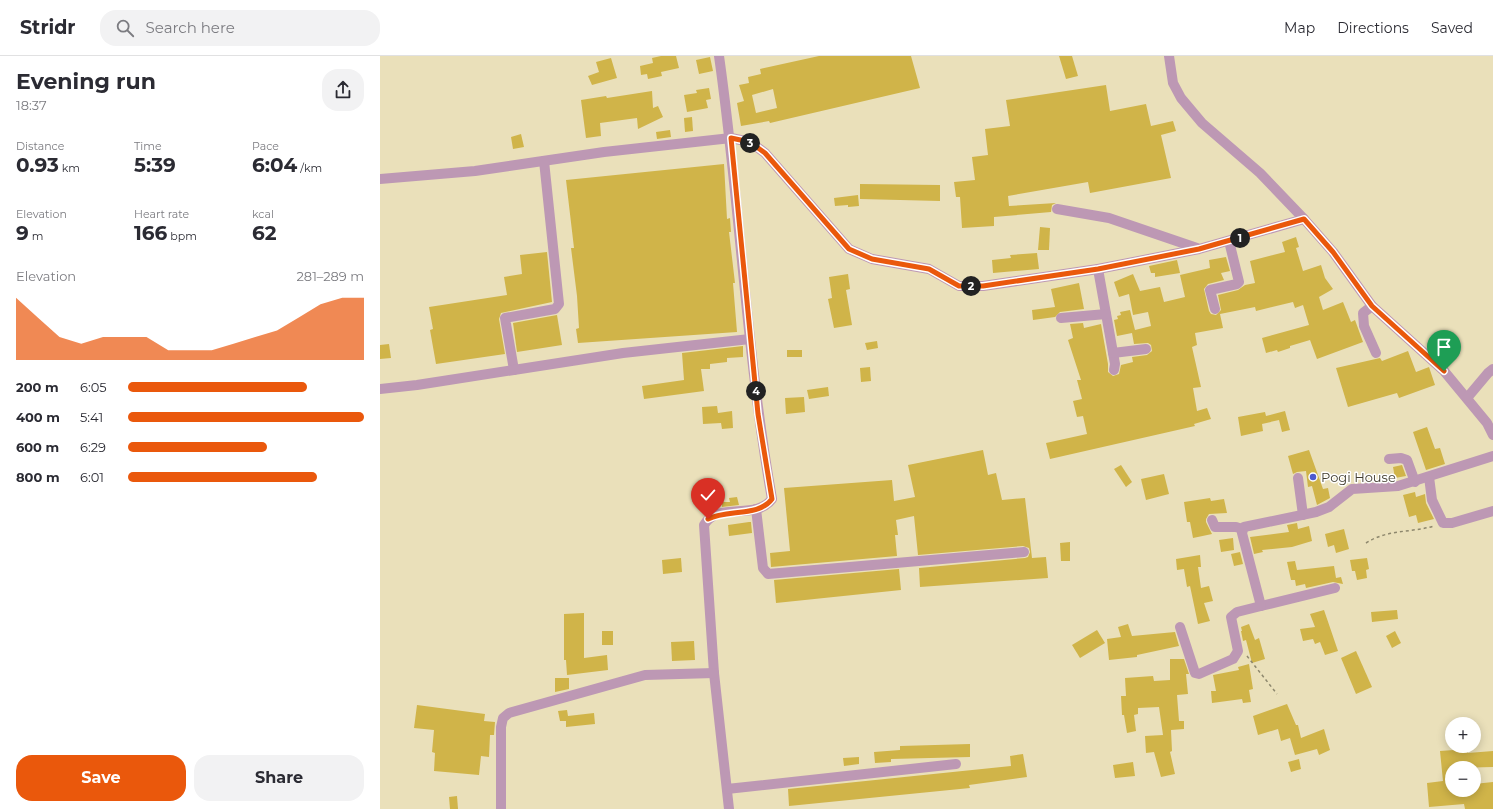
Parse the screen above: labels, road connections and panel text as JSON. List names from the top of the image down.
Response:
{
  "places": ["Pogi House"],
  "page": {
    "header": "Stridr",
    "search": "Search here",
    "nav": ["Map", "Directions", "Saved"],
    "heading": ["Evening run", "18:37"],
    "stats": [
      ["Distance", "0.93 km"],
      ["Time", "5:39"],
      ["Pace", "6:04 /km"],
      ["Elevation", "9 m"],
      ["Heart rate", "166 bpm"],
      ["kcal", "62"]
    ],
    "pins": [
      "3",
      "1",
      "2",
      "4"
    ],
    "chart": ["Elevation", "281–289 m"],
    "list": [
      {
        "name": "200 m",
        "note": "6:05"
      },
      {
        "name": "400 m",
        "note": "5:41"
      },
      {
        "name": "600 m",
        "note": "6:29"
      },
      {
        "name": "800 m",
        "note": "6:01"
      }
    ],
    "map_buttons": ["+", "−"],
    "buttons": ["Save", "Share"]
  }
}
